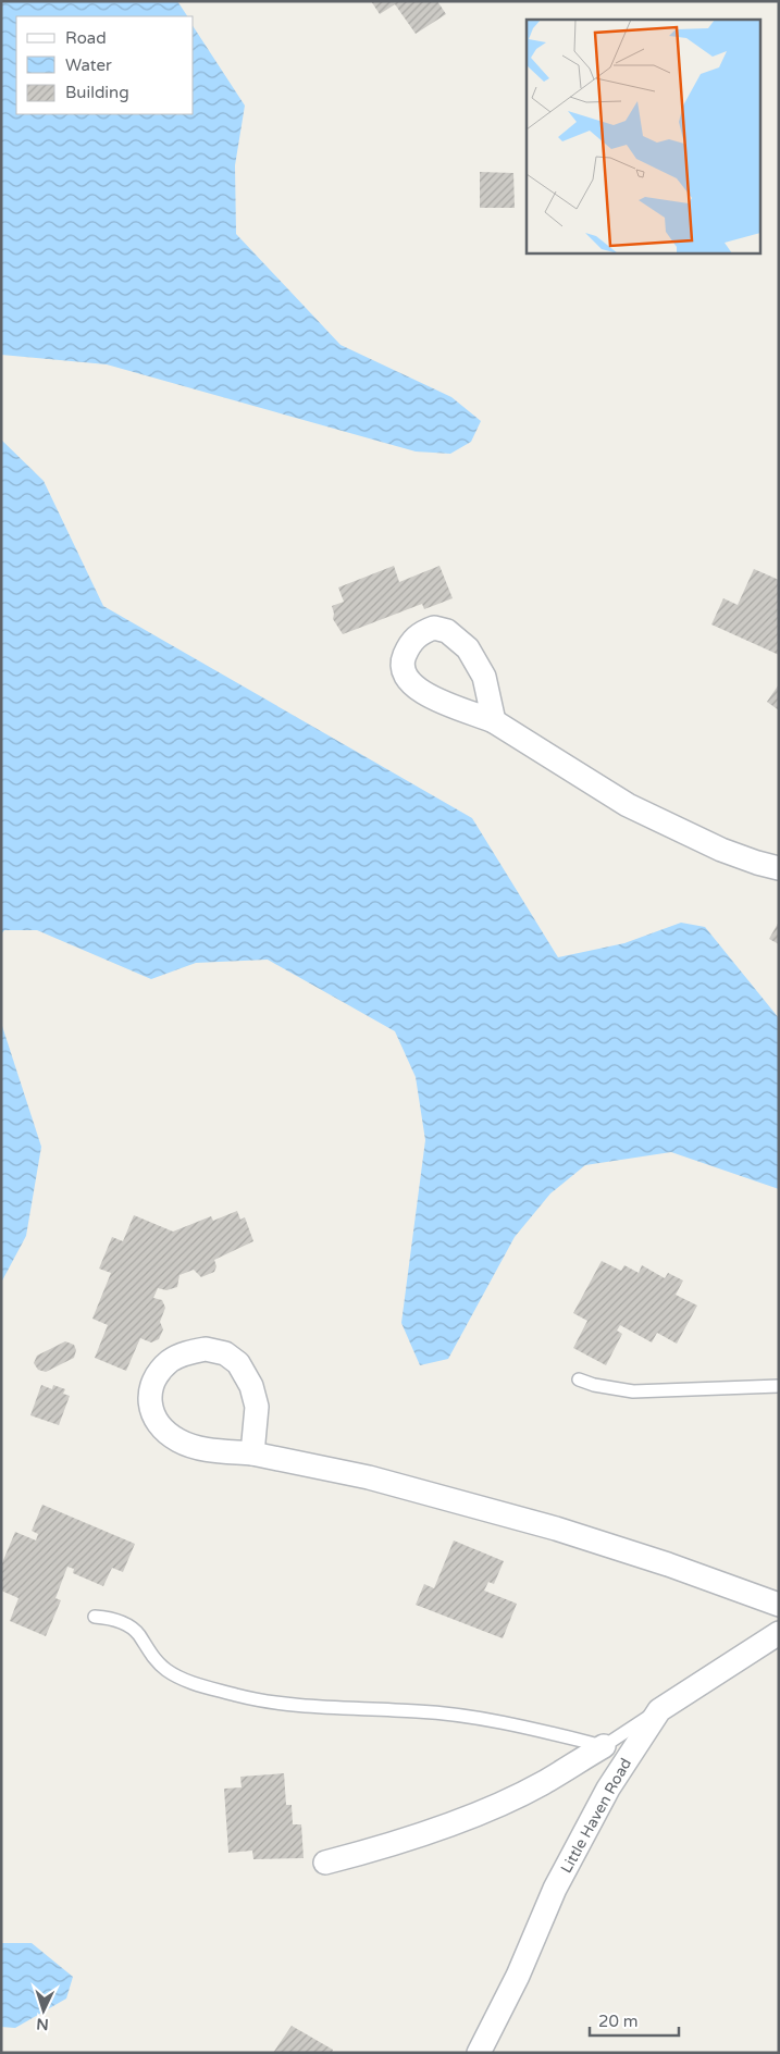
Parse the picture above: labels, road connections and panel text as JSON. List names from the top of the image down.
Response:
{
  "streets": {
    "street": ["Little Haven Road"]
  },
  "legend": ["Road", "Water", "Building"],
  "scale_bar": "20 m",
  "north": "bottom"
}
